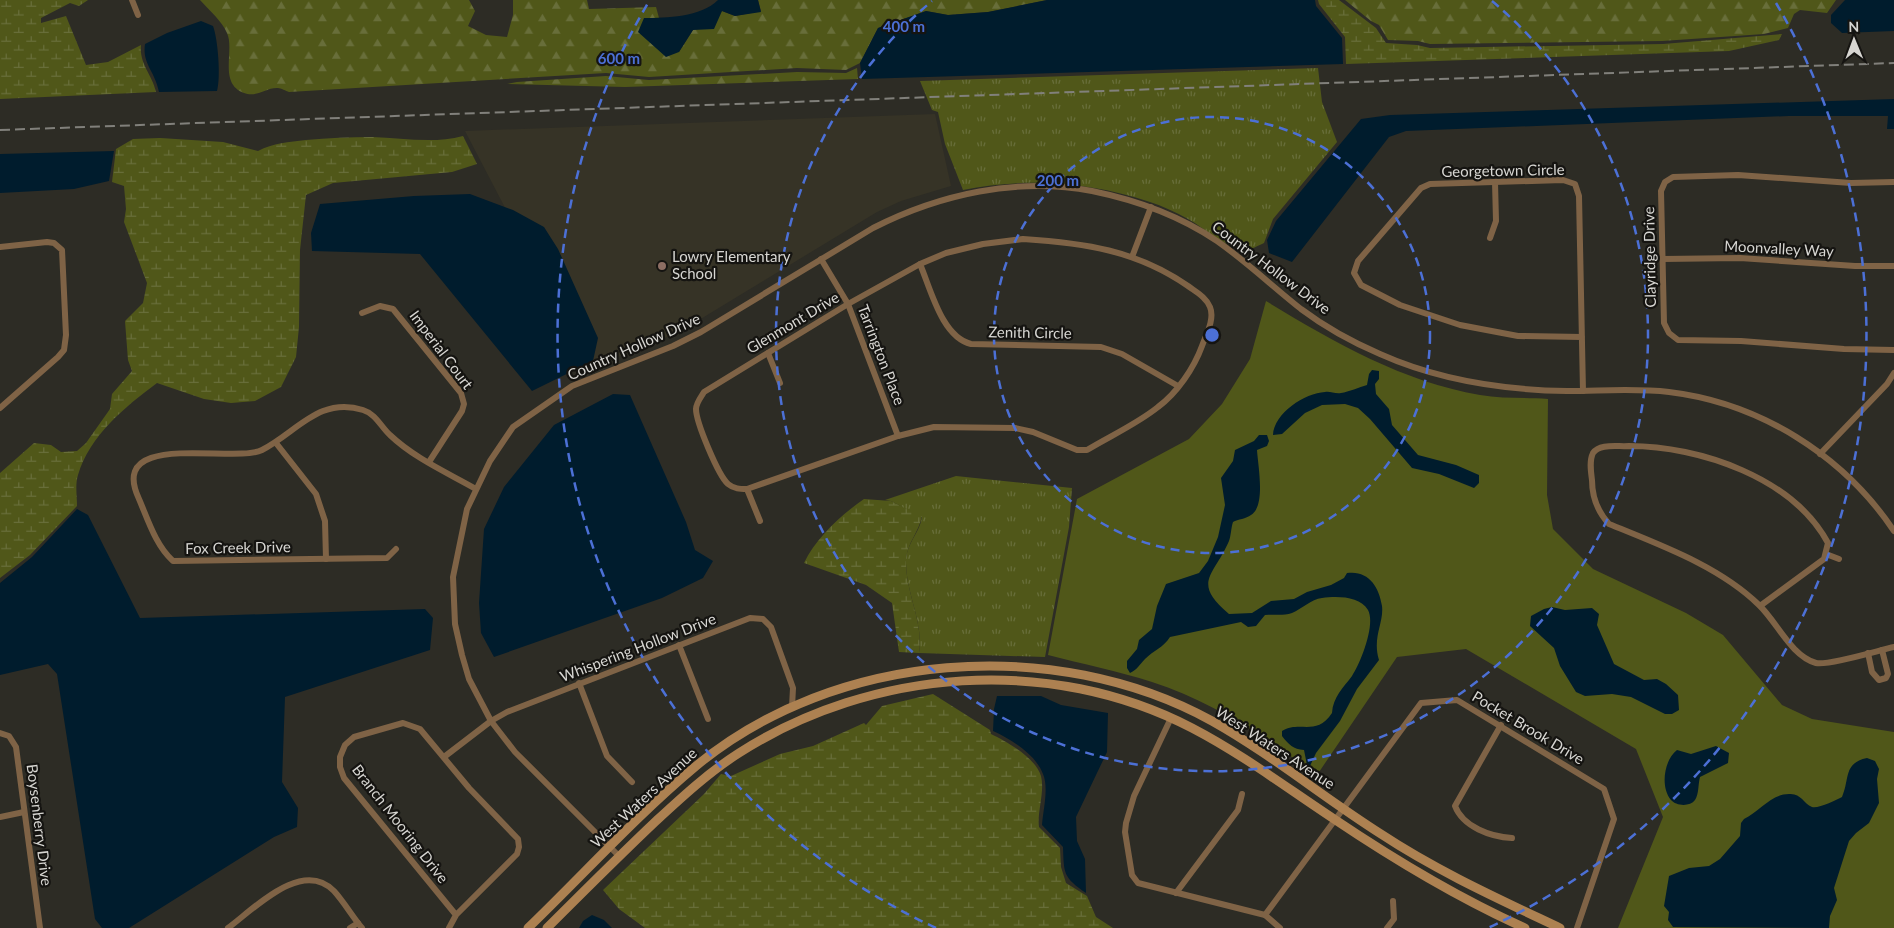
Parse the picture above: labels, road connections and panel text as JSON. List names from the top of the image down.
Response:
{
  "streets": {
    "street": [
      "Georgetown Circle",
      "Moonvalley Way",
      "Clayridge Drive",
      "Country Hollow Drive",
      "Glenmont Drive",
      "Zenith Circle",
      "Imperial Court",
      "Tarrington Place",
      "Fox Creek Drive",
      "Whispering Hollow Drive",
      "Pocket Brook Drive",
      "West Waters Avenue",
      "Branch Mooring Drive",
      "Boysenberry Drive"
    ]
  },
  "crossings": [
    ["Georgetown Circle", "Country Hollow Drive"],
    ["Moonvalley Way", "Clayridge Drive"],
    ["Country Hollow Drive", "Tarrington Place"],
    ["Country Hollow Drive", "Fox Creek Drive"],
    ["Country Hollow Drive", "Whispering Hollow Drive"],
    ["Country Hollow Drive", "West Waters Avenue"],
    ["Glenmont Drive", "Zenith Circle"],
    ["Glenmont Drive", "Tarrington Place"],
    ["Imperial Court", "Fox Creek Drive"],
    ["Whispering Hollow Drive", "West Waters Avenue"],
    ["Whispering Hollow Drive", "Branch Mooring Drive"],
    ["Pocket Brook Drive", "West Waters Avenue"]
  ],
  "places": ["Lowry Elementary School"],
  "north": "top",
  "rings": ["400 m", "600 m", "200 m"]
}
